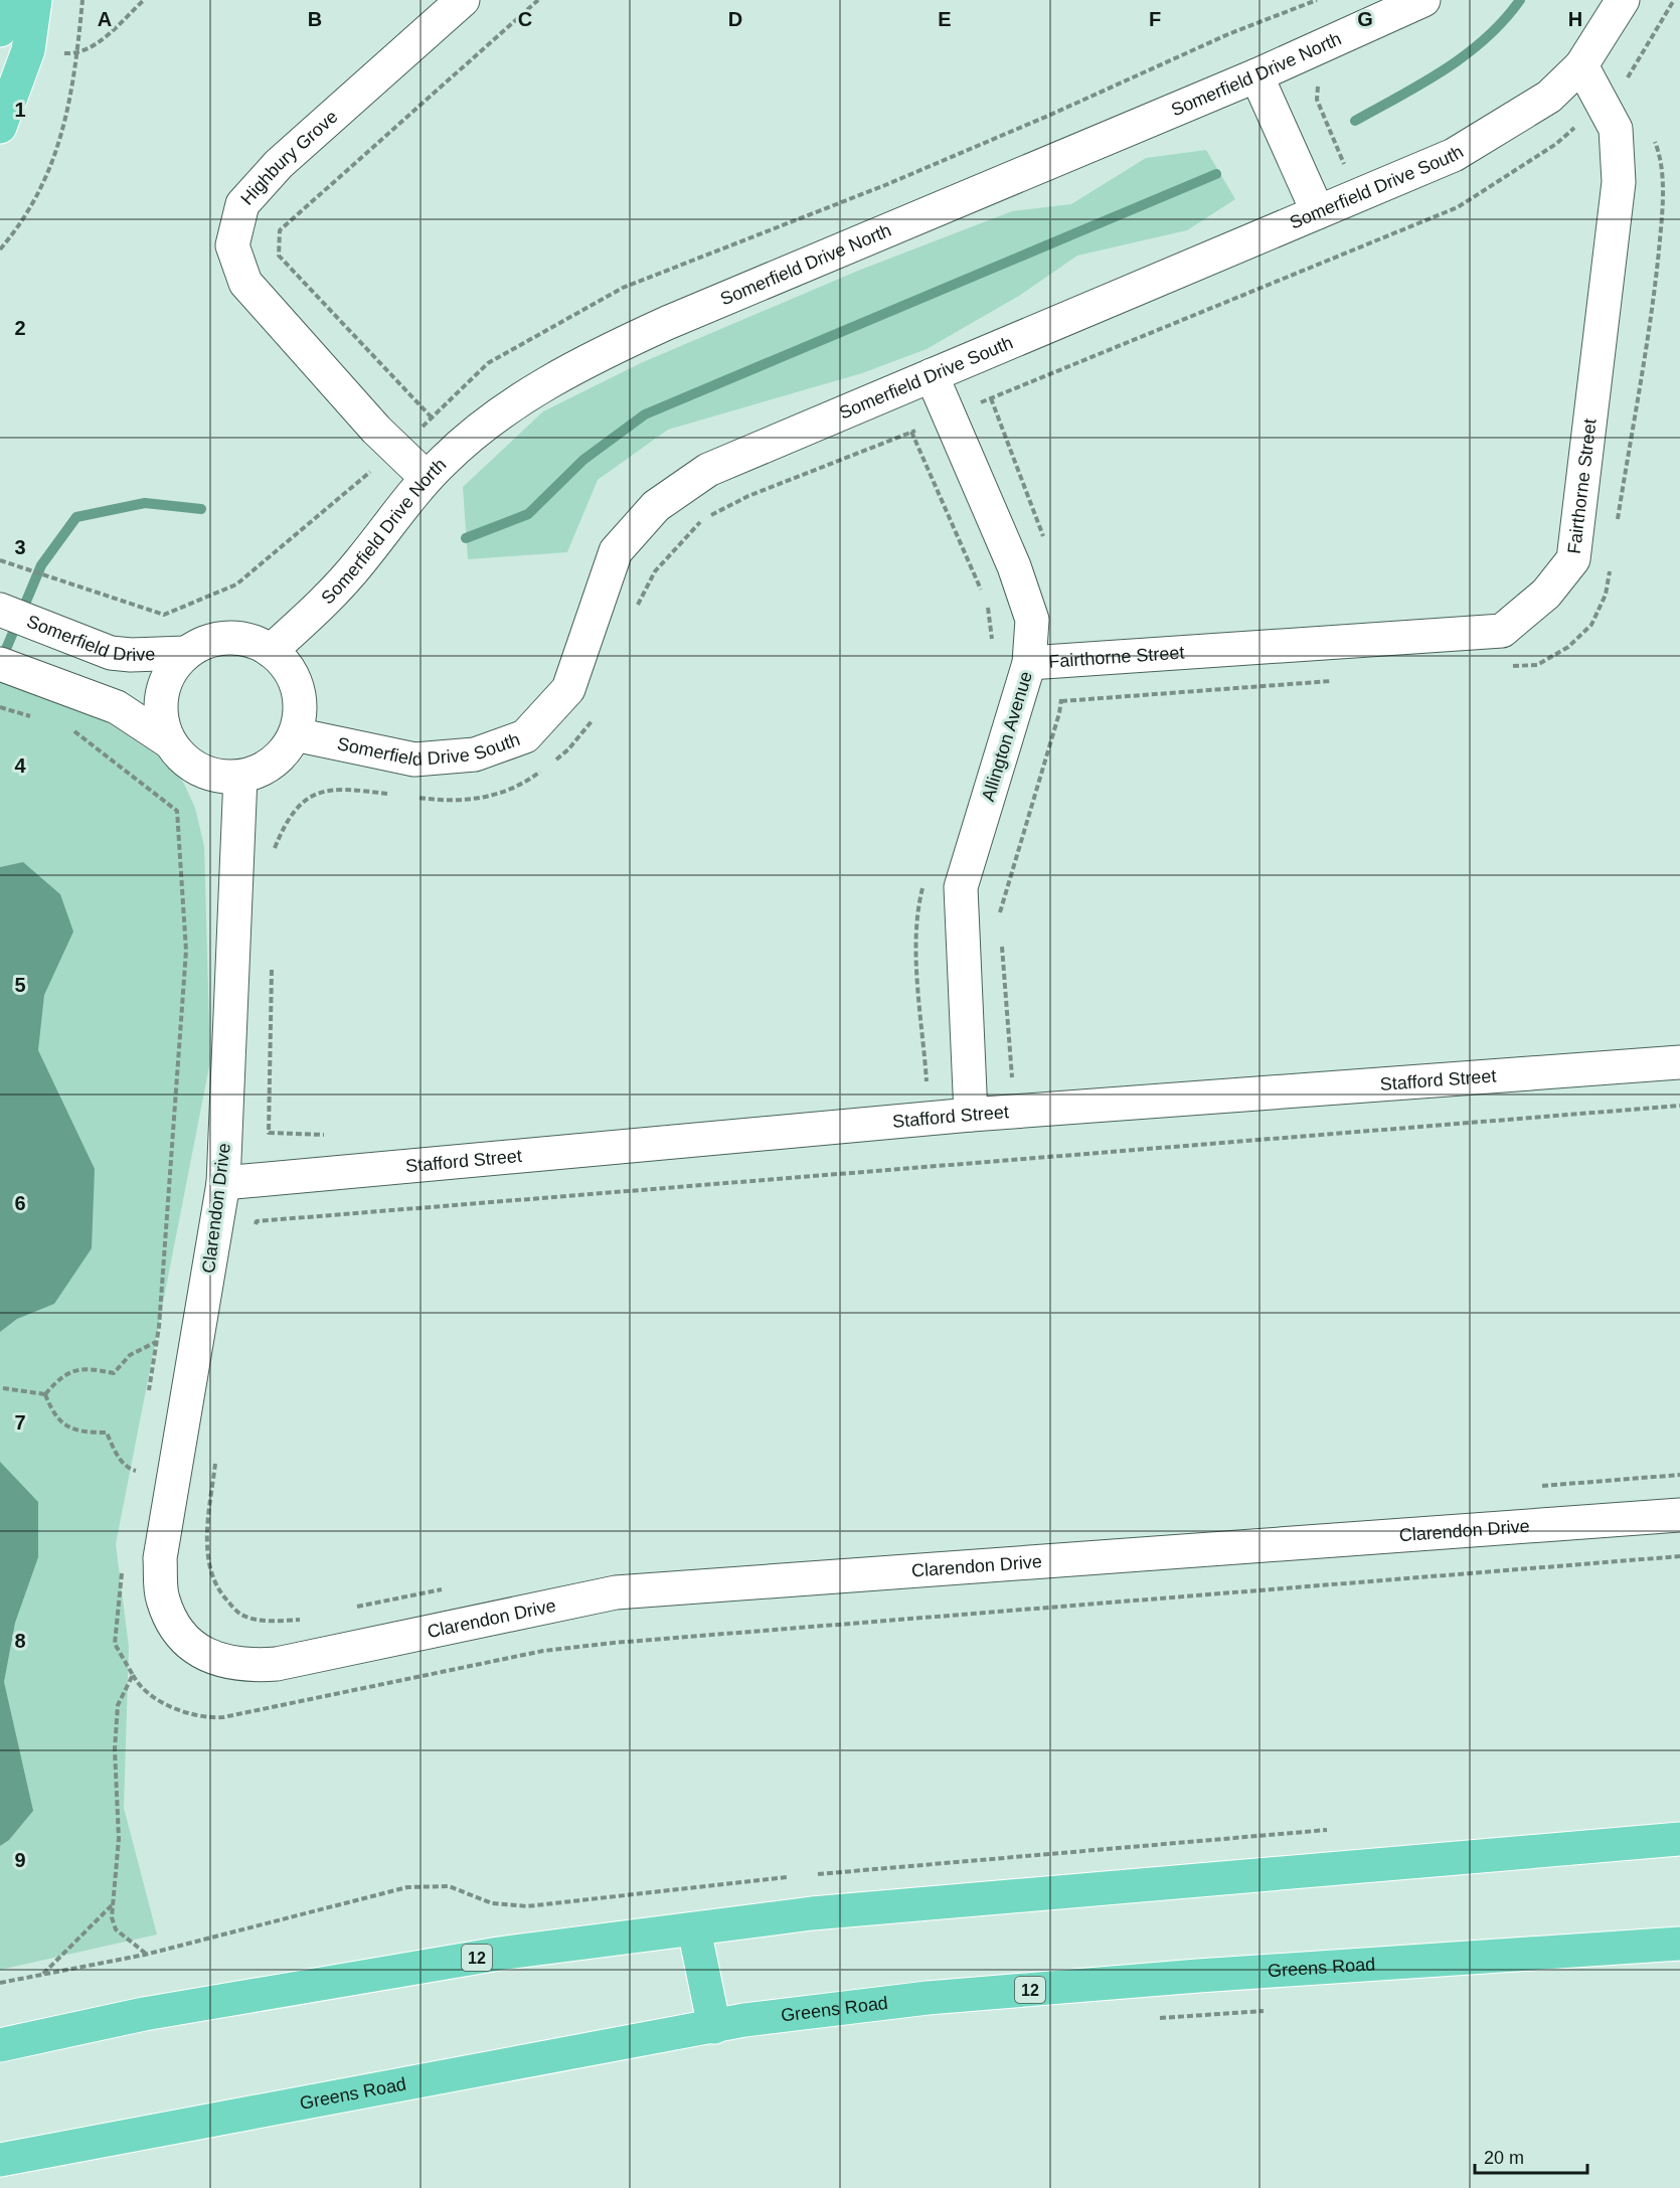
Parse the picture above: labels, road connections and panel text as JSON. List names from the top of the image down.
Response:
{
  "streets": {
    "main road": ["12", "Greens Road"],
    "street": [
      "Somerfield Drive North",
      "Highbury Grove",
      "Somerfield Drive South",
      "Fairthorne Street",
      "Somerfield Drive",
      "Allington Avenue",
      "Stafford Street",
      "Clarendon Drive"
    ]
  },
  "crossings": [
    ["Somerfield Drive North", "Highbury Grove"],
    ["Somerfield Drive North", "Somerfield Drive South"],
    ["Somerfield Drive North", "Somerfield Drive"],
    ["Somerfield Drive North", "Clarendon Drive"],
    ["Somerfield Drive South", "Fairthorne Street"],
    ["Somerfield Drive South", "Somerfield Drive"],
    ["Somerfield Drive South", "Allington Avenue"],
    ["Somerfield Drive South", "Clarendon Drive"],
    ["Fairthorne Street", "Allington Avenue"],
    ["Somerfield Drive", "Clarendon Drive"],
    ["Allington Avenue", "Stafford Street"],
    ["Stafford Street", "Clarendon Drive"]
  ],
  "scale_bar": "20 m",
  "grid": {
    "columns": [
      "A",
      "B",
      "C",
      "D",
      "E",
      "F",
      "G",
      "H"
    ],
    "rows": [
      "1",
      "2",
      "3",
      "4",
      "5",
      "6",
      "7",
      "8",
      "9"
    ]
  }
}
